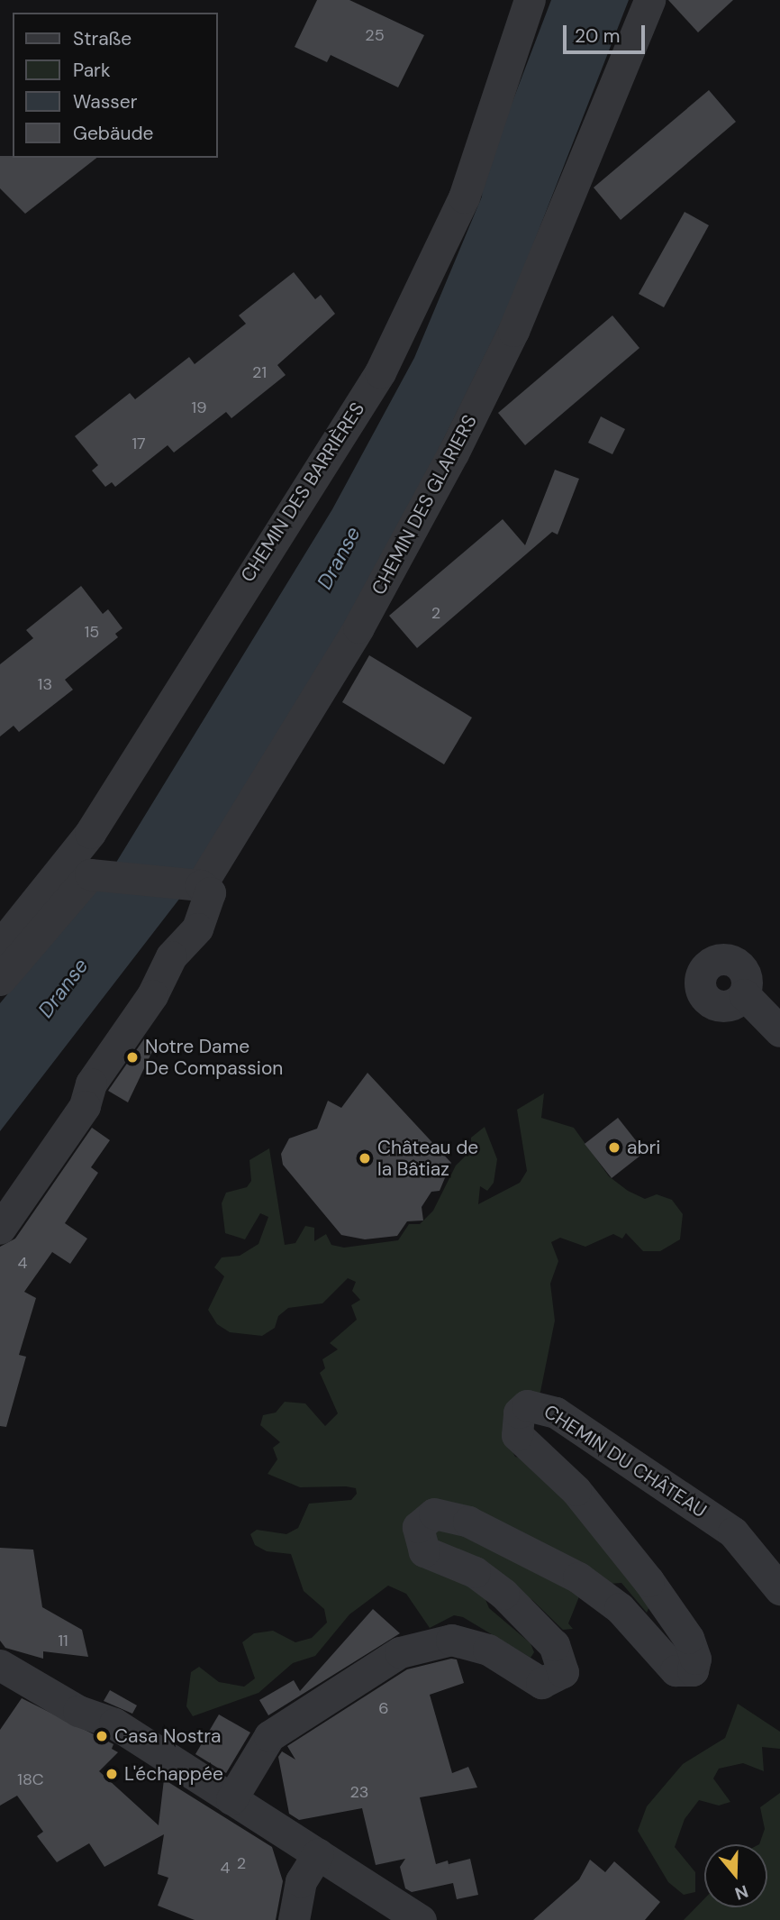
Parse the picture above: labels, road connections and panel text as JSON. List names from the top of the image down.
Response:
{
  "streets": {
    "street": ["CHEMIN DES BARRIÈRES", "CHEMIN DES GLARIERS", "CHEMIN DU CHÂTEAU"]
  },
  "water": ["Dranse"],
  "places": [
    "Notre Dame De Compassion",
    "abri",
    "Château de la Bâtiaz",
    "Casa Nostra",
    "L'échappée"
  ],
  "house_numbers": [
    "25",
    "21",
    "19",
    "17",
    "2",
    "15",
    "13",
    "4",
    "11",
    "6",
    "18C",
    "23",
    "2",
    "4"
  ],
  "legend": [
    "Straße",
    "Park",
    "Wasser",
    "Gebäude"
  ],
  "scale_bar": "20 m",
  "north": "bottom"
}
